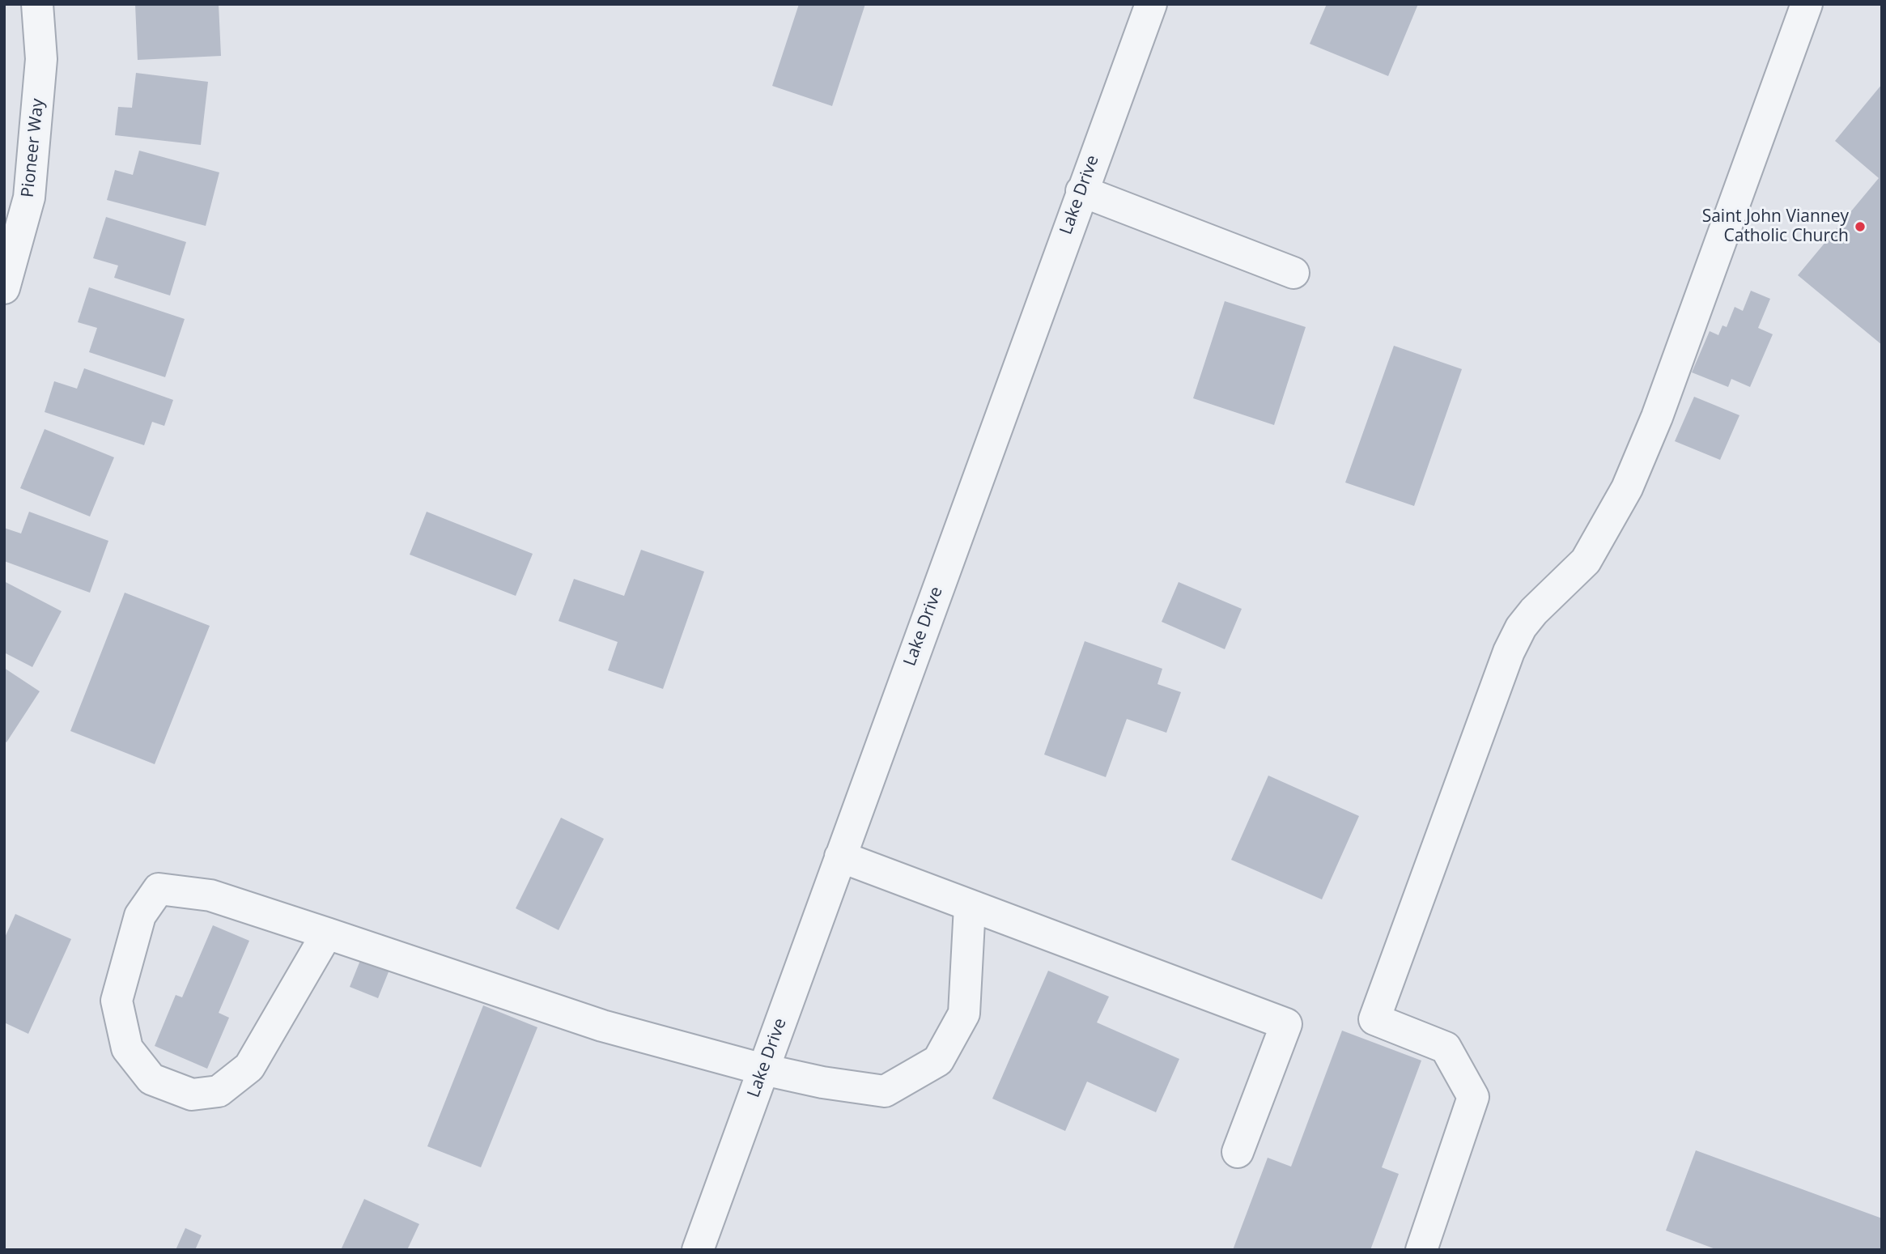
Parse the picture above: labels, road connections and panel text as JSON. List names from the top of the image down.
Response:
{
  "streets": {
    "street": ["Pioneer Way", "Lake Drive"]
  },
  "places": ["Saint John Vianney Catholic Church"]
}
